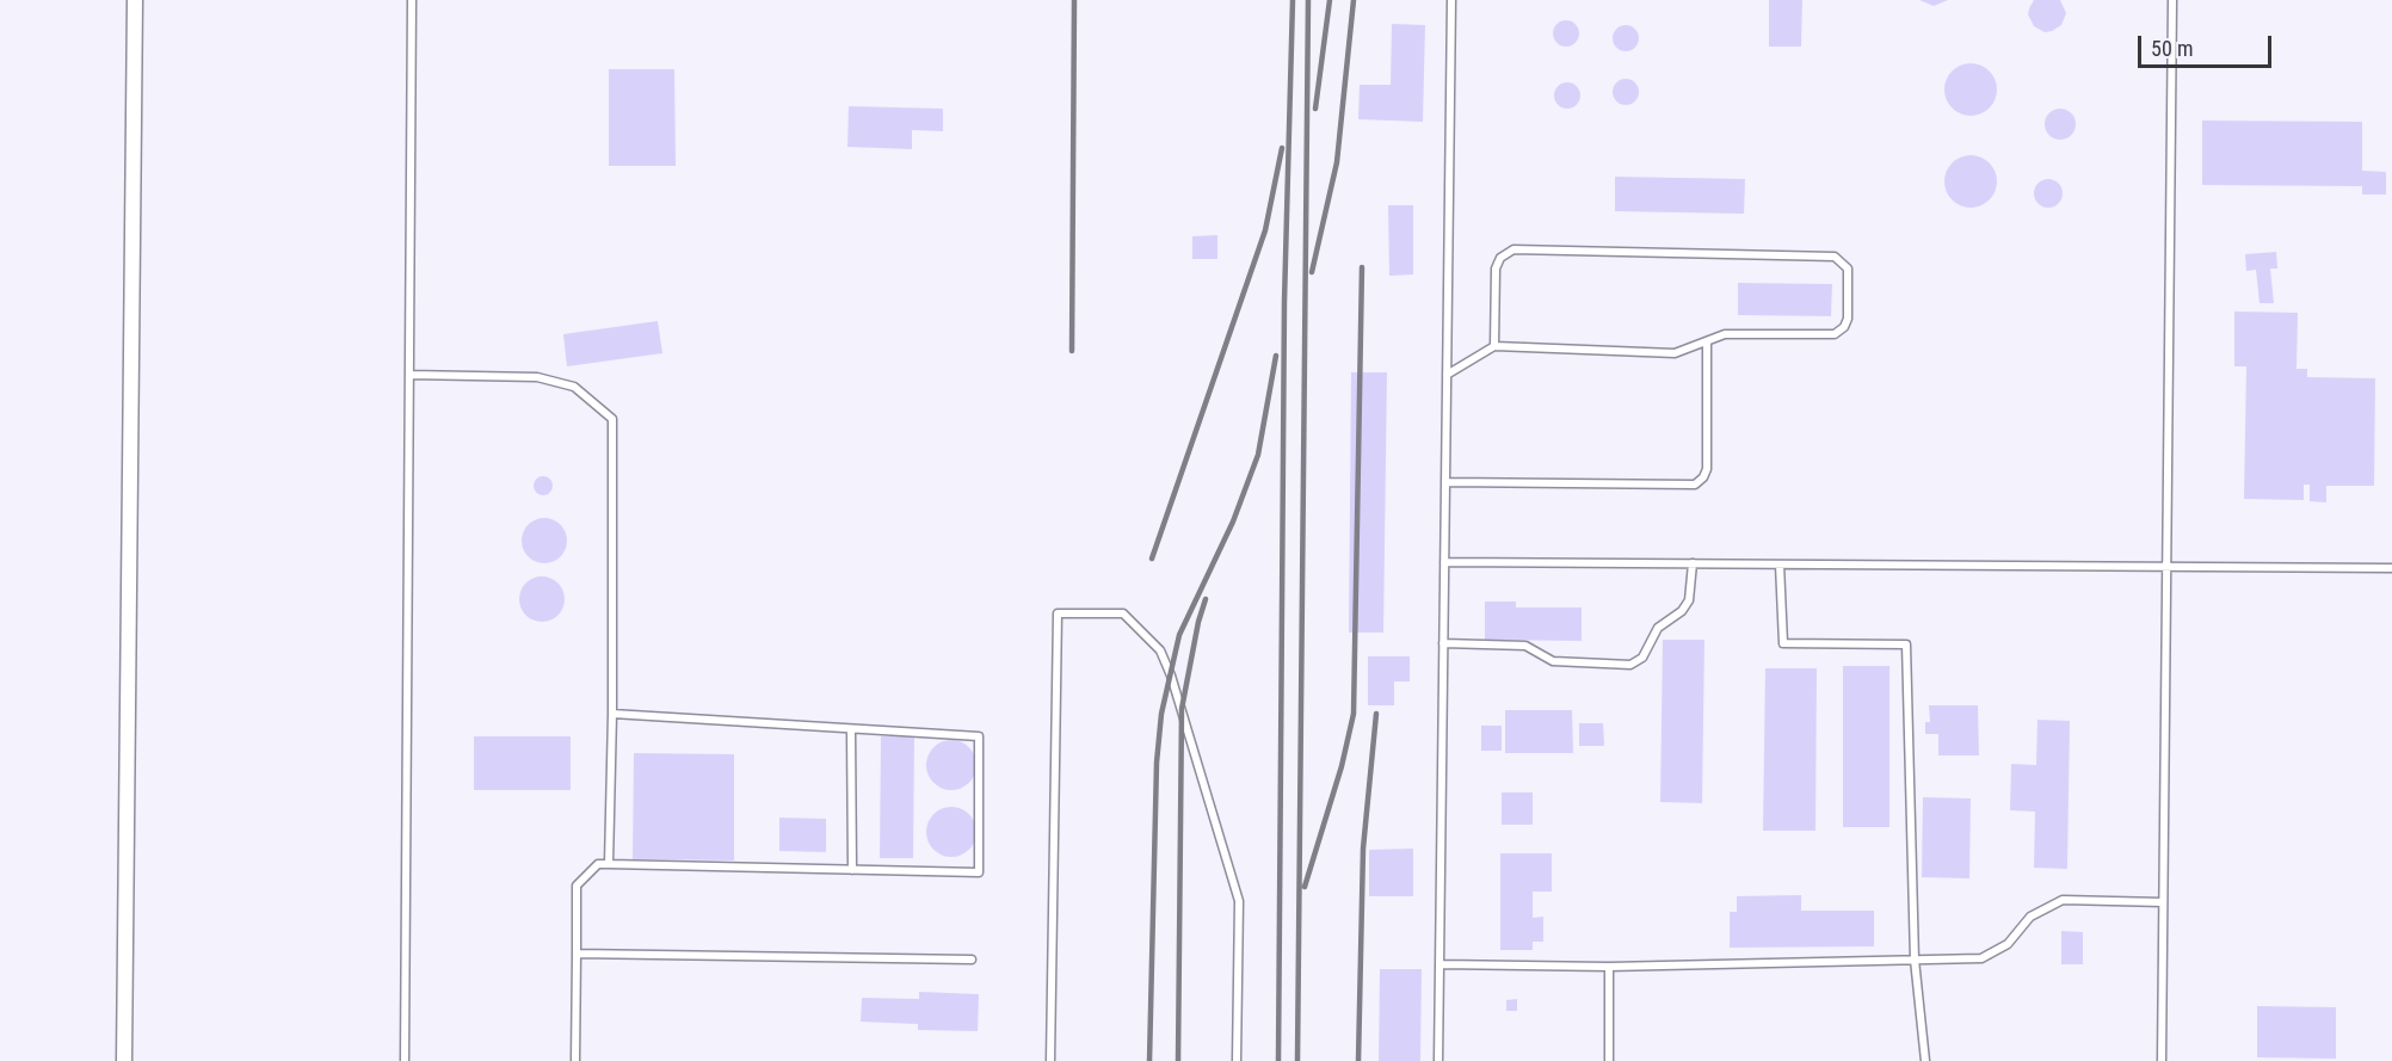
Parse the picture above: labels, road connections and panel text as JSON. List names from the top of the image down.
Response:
{
  "scale_bar": "50 m"
}
